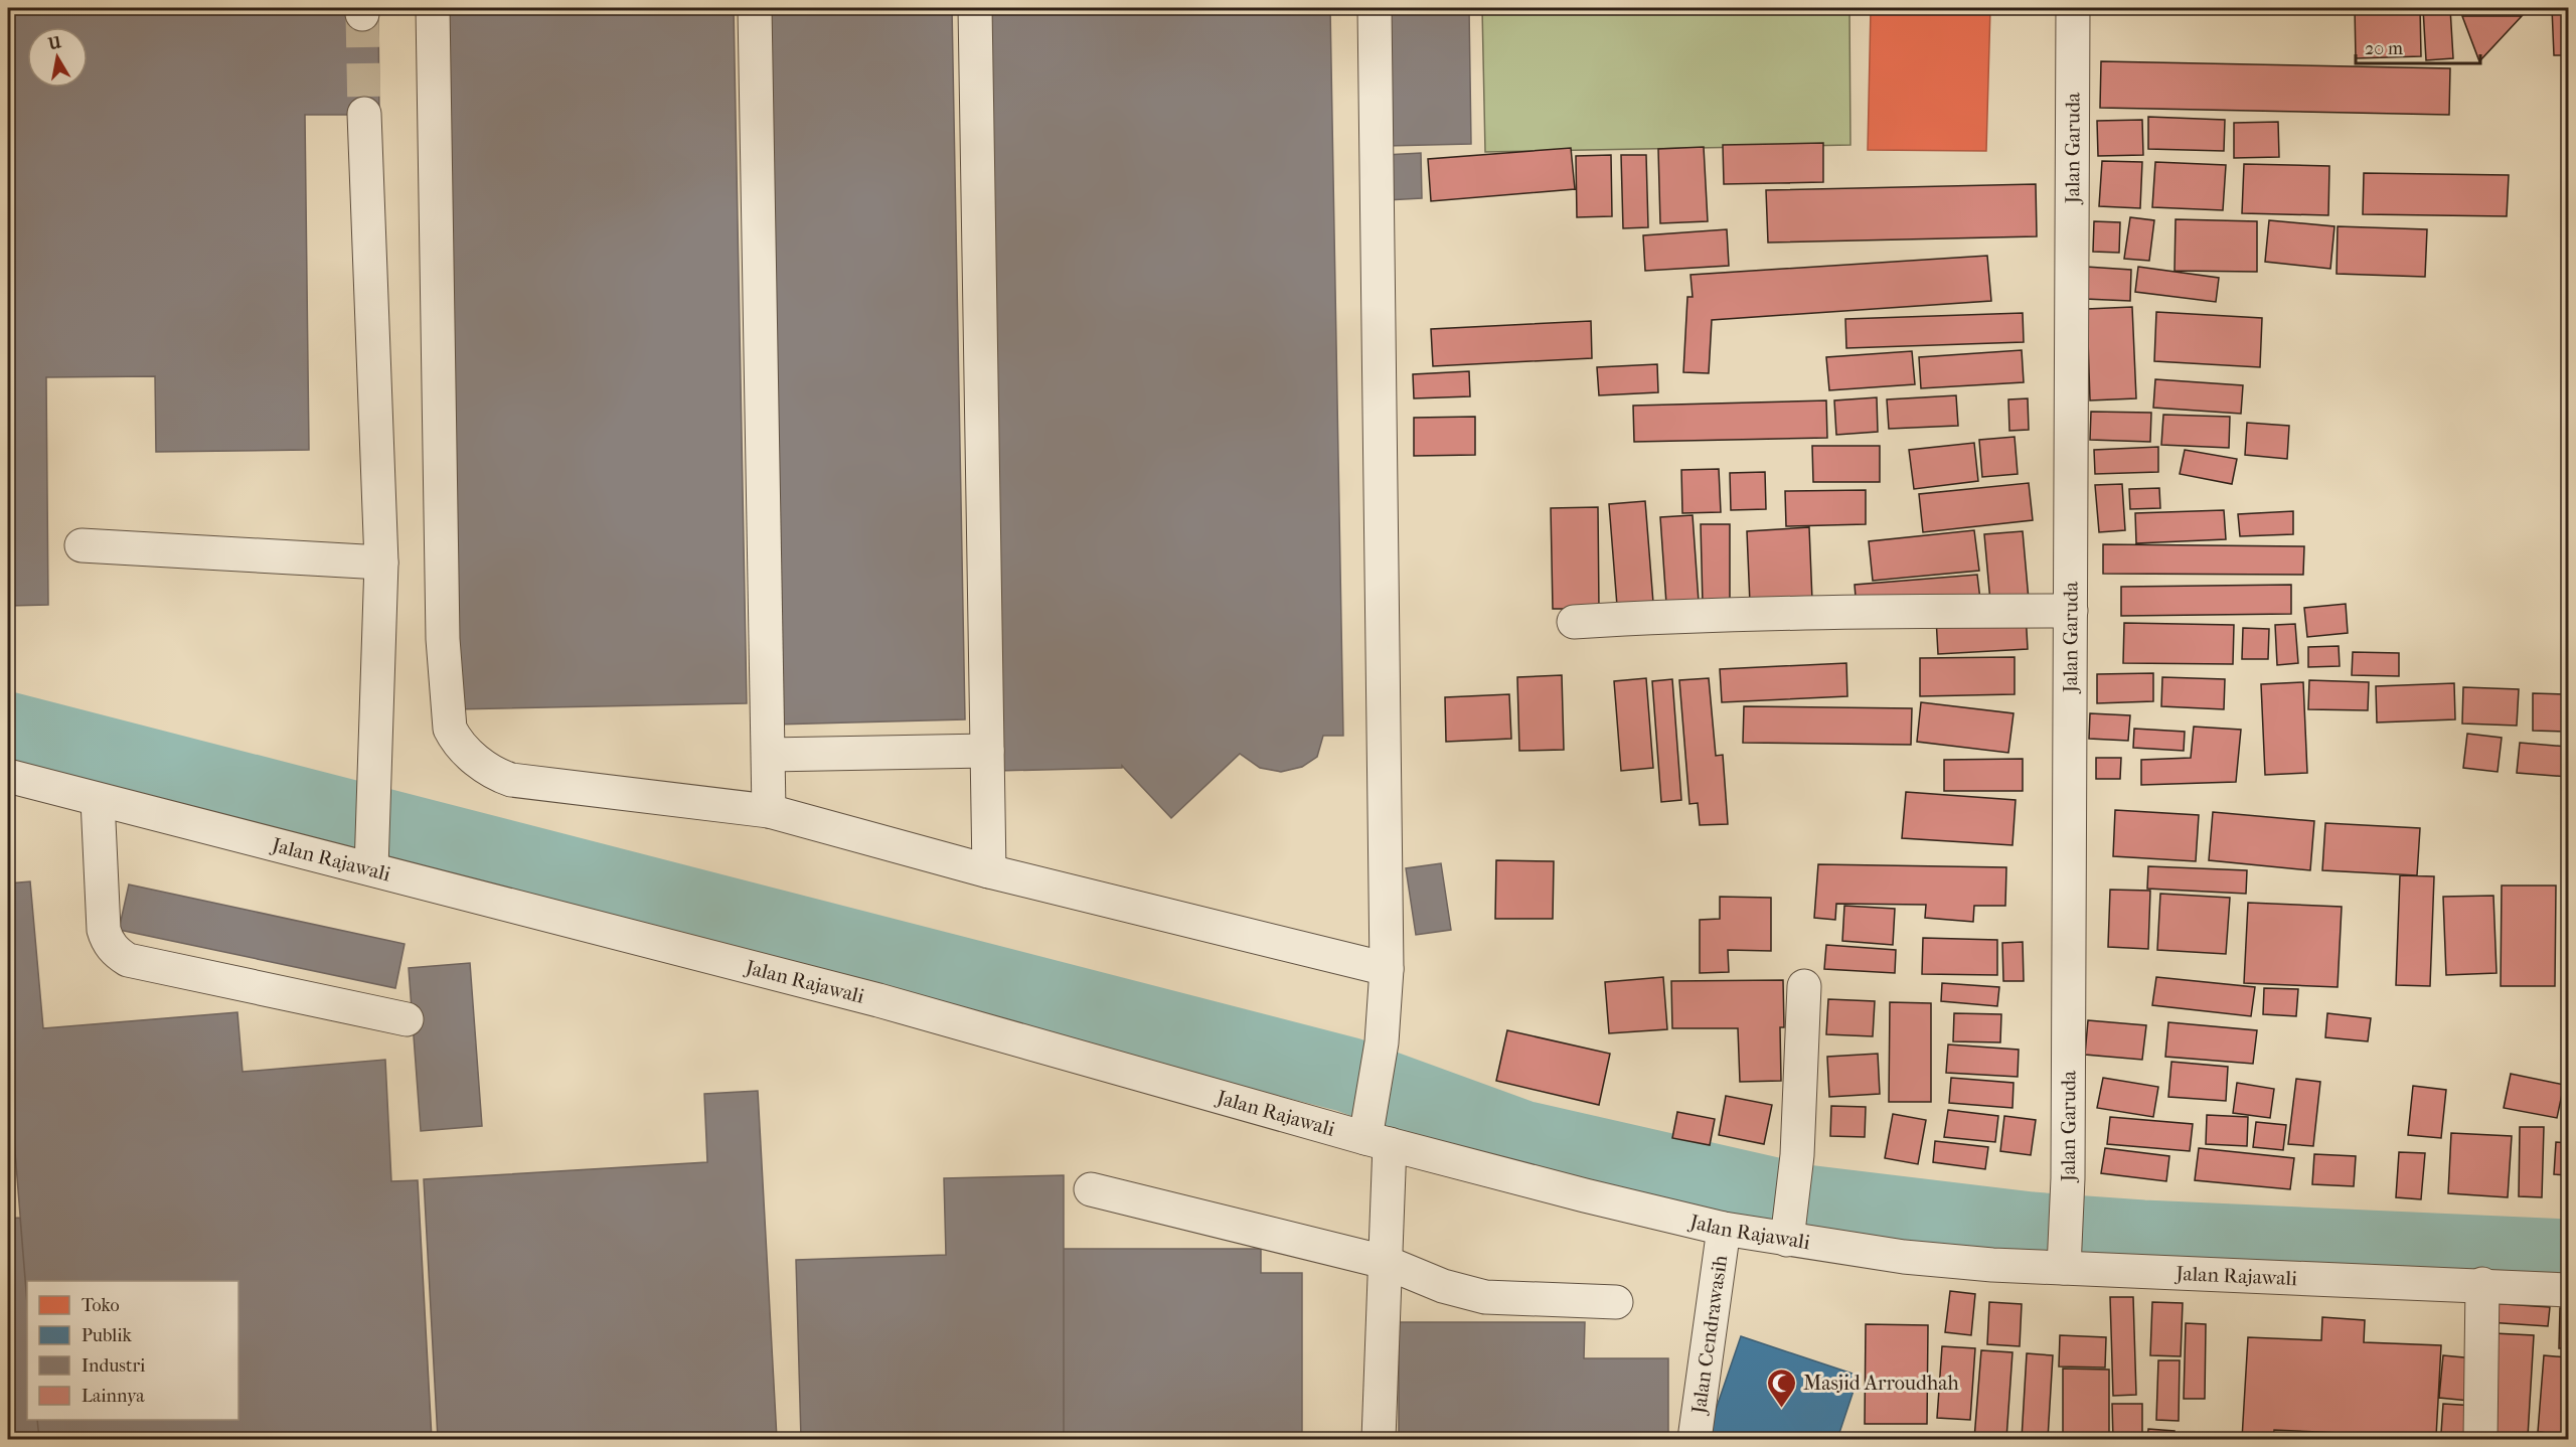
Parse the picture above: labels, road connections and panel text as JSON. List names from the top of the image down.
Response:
{
  "streets": {
    "street": ["Jalan Garuda", "Jalan Rajawali", "Jalan Cendrawasih"]
  },
  "crossings": [
    ["Jalan Garuda", "Jalan Rajawali"],
    ["Jalan Rajawali", "Jalan Cendrawasih"]
  ],
  "places": {
    "mosque": ["Masjid Arroudhah"]
  },
  "legend": [
    "Toko",
    "Publik",
    "Industri",
    "Lainnya"
  ],
  "scale_bar": "20 m",
  "north": "top"
}
